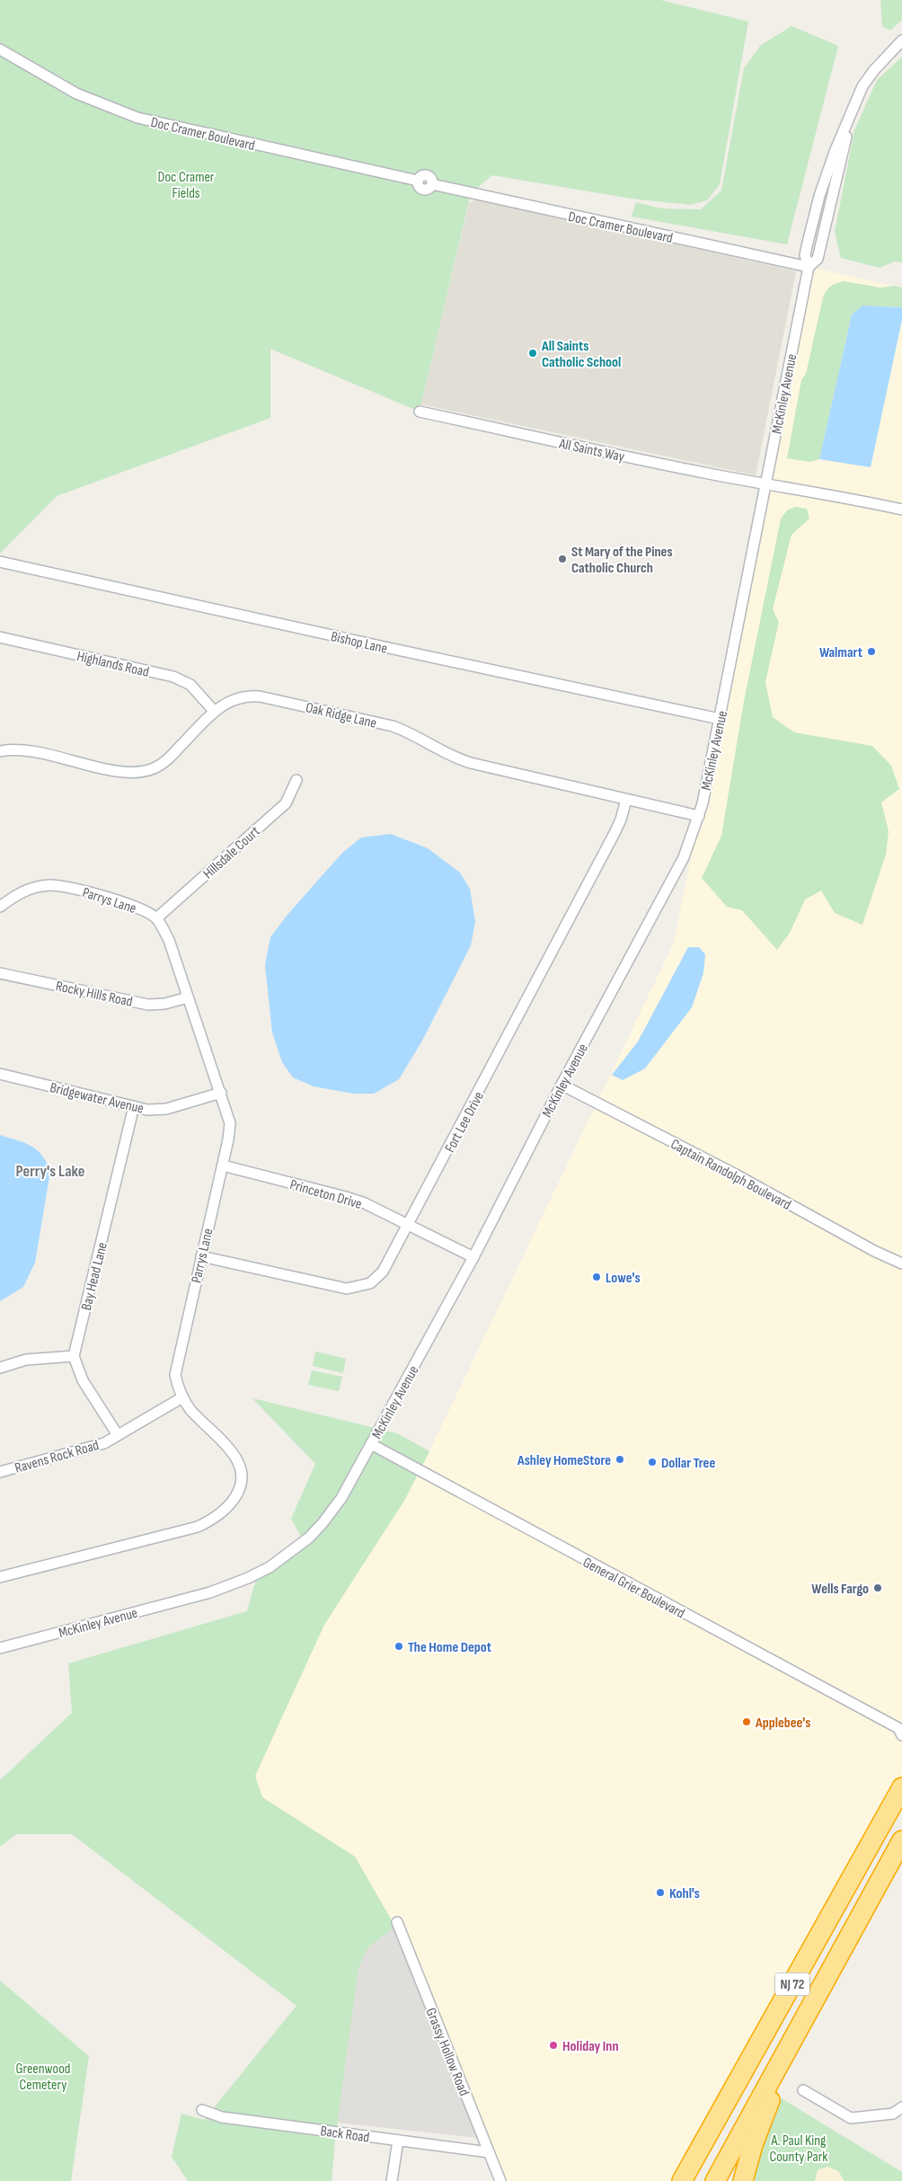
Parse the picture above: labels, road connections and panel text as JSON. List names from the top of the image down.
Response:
{
  "streets": {
    "highway": ["NJ 72"],
    "street": [
      "Doc Cramer Boulevard",
      "McKinley Avenue",
      "All Saints Way",
      "Bishop Lane",
      "Highlands Road",
      "Oak Ridge Lane",
      "Hillsdale Court",
      "Parrys Lane",
      "Rocky Hills Road",
      "Bridgewater Avenue",
      "Fort Lee Drive",
      "Captain Randolph Boulevard",
      "Princeton Drive",
      "Bay Head Lane",
      "Ravens Rock Road",
      "General Grier Boulevard",
      "Grassy Hollow Road",
      "Back Road"
    ]
  },
  "crossings": [
    ["Doc Cramer Boulevard", "McKinley Avenue"],
    ["McKinley Avenue", "All Saints Way"],
    ["McKinley Avenue", "Bishop Lane"],
    ["McKinley Avenue", "Oak Ridge Lane"],
    ["McKinley Avenue", "Captain Randolph Boulevard"],
    ["McKinley Avenue", "Princeton Drive"],
    ["McKinley Avenue", "General Grier Boulevard"],
    ["Highlands Road", "Oak Ridge Lane"],
    ["Oak Ridge Lane", "Fort Lee Drive"],
    ["Hillsdale Court", "Parrys Lane"],
    ["Parrys Lane", "Rocky Hills Road"],
    ["Parrys Lane", "Bridgewater Avenue"],
    ["Parrys Lane", "Fort Lee Drive"],
    ["Parrys Lane", "Princeton Drive"],
    ["Parrys Lane", "Ravens Rock Road"],
    ["Bridgewater Avenue", "Bay Head Lane"],
    ["Fort Lee Drive", "Princeton Drive"],
    ["Grassy Hollow Road", "Back Road"]
  ],
  "districts": ["Perry's Lake"],
  "parks": ["Doc Cramer Fields", "Greenwood Cemetery", "A. Paul King County Park"],
  "places": [
    "All Saints Catholic School",
    "St Mary of the Pines Catholic Church",
    "Walmart",
    "Lowe's",
    "Ashley HomeStore",
    "Dollar Tree",
    "Wells Fargo",
    "The Home Depot",
    "Applebee's",
    "Kohl's",
    "Holiday Inn"
  ]
}
